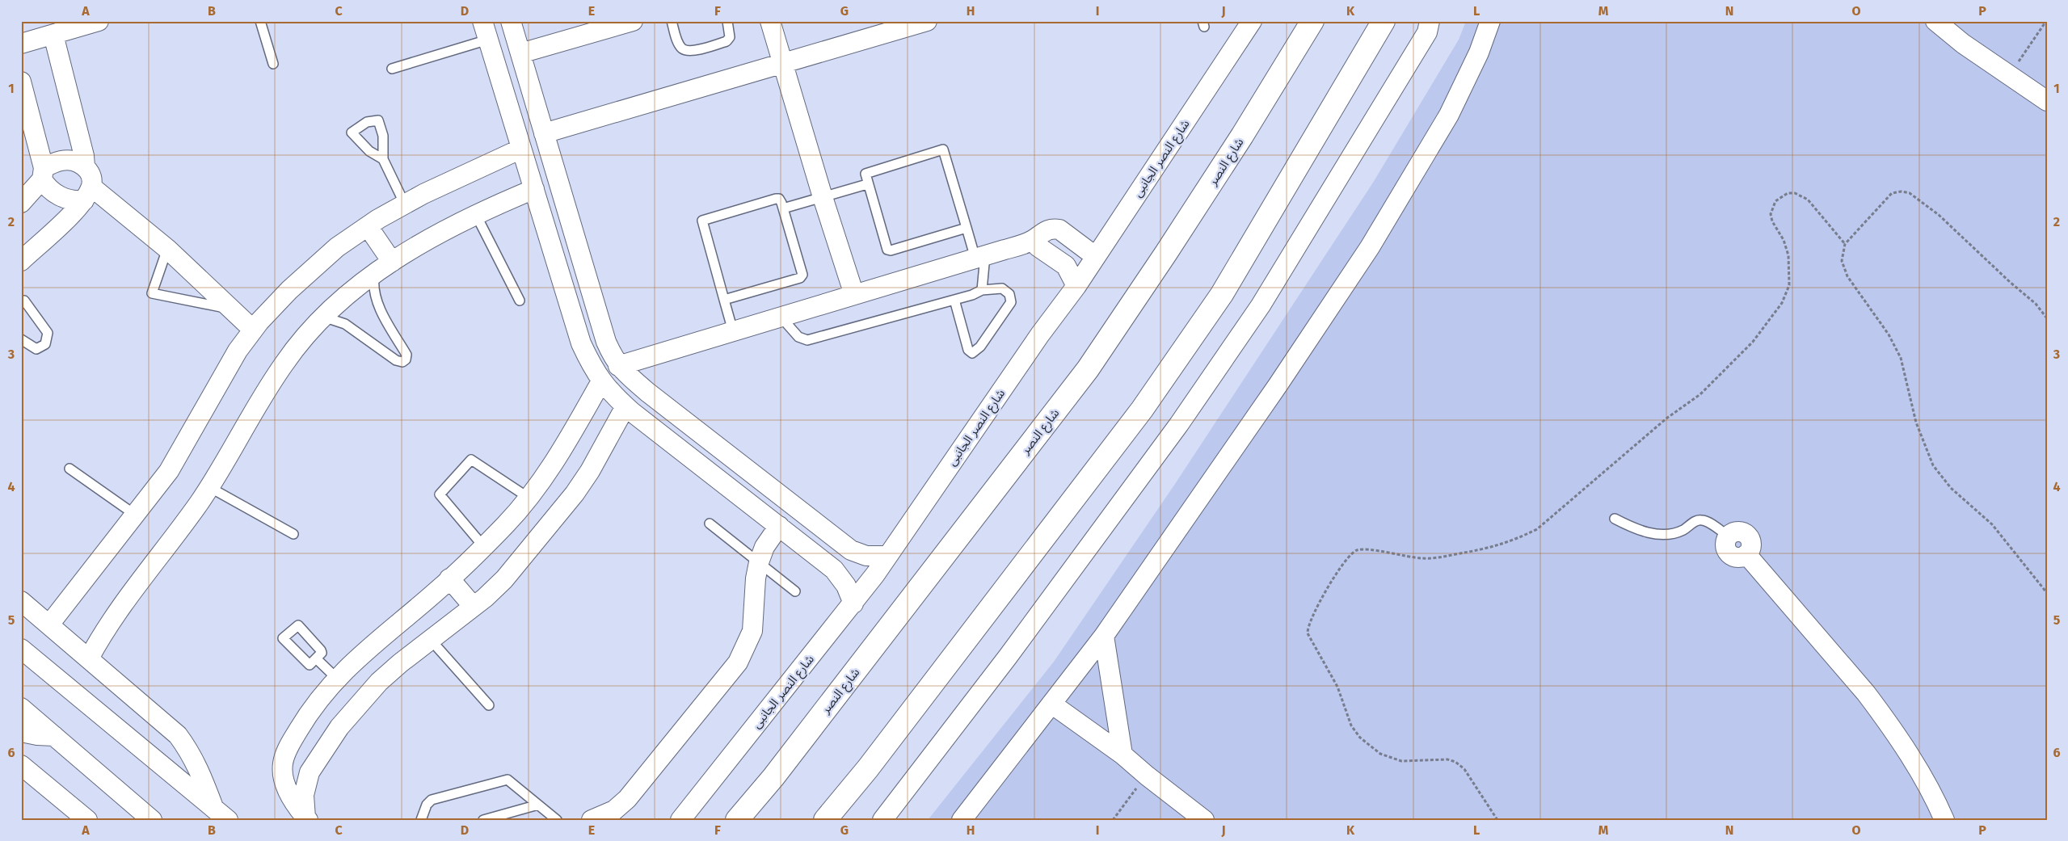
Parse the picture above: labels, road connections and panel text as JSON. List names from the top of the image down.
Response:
{
  "streets": {
    "main road": ["شارع النصر"],
    "street": ["شارع النصر الجانبى"]
  },
  "grid": {
    "columns": [
      "A",
      "B",
      "C",
      "D",
      "E",
      "F",
      "G",
      "H",
      "I",
      "J",
      "K",
      "L",
      "M",
      "N",
      "O",
      "P"
    ],
    "rows": [
      "1",
      "2",
      "3",
      "4",
      "5",
      "6"
    ]
  }
}
